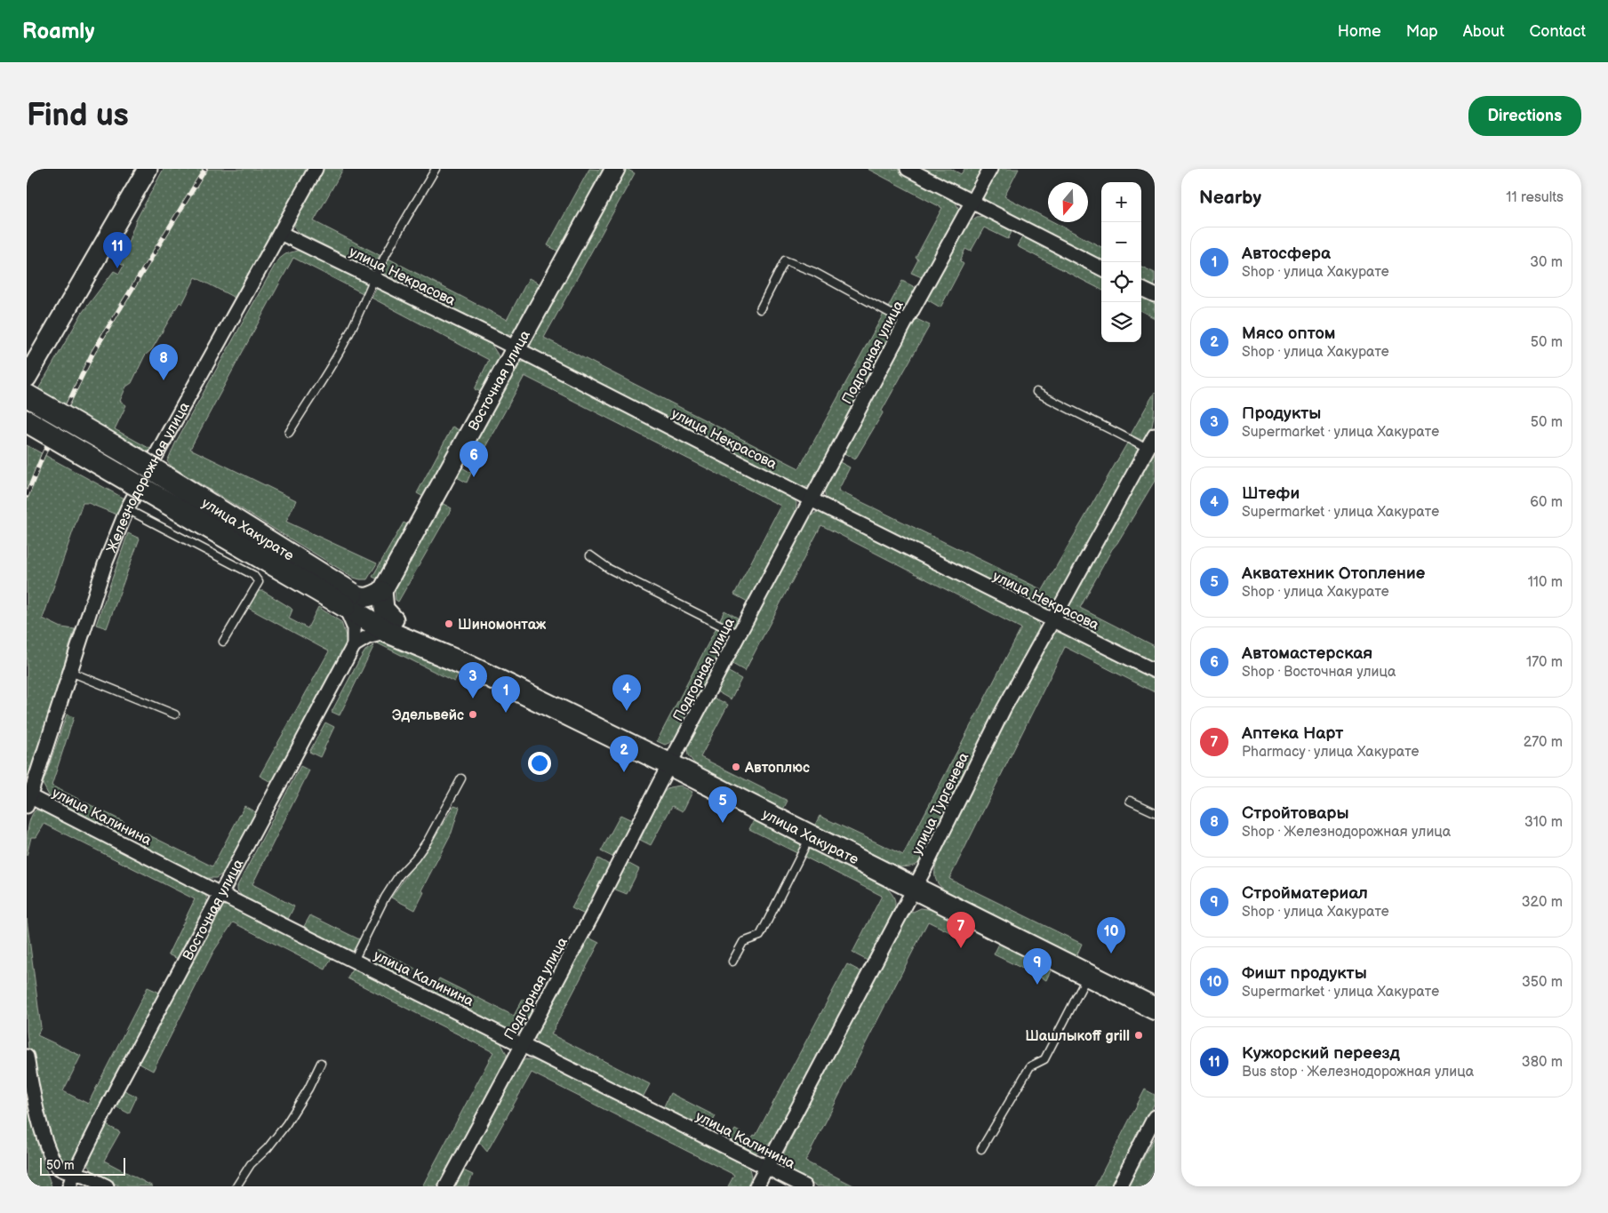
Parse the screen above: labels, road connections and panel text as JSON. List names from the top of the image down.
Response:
{
  "streets": {
    "main road": ["улица Хакурате"],
    "street": [
      "улица Некрасова",
      "Подгорная улица",
      "Восточная улица",
      "Железнодорожная улица",
      "улица Тургенева",
      "улица Калинина"
    ]
  },
  "crossings": [
    ["улица Некрасова", "Подгорная улица"],
    ["улица Некрасова", "Восточная улица"],
    ["улица Некрасова", "Железнодорожная улица"],
    ["улица Некрасова", "улица Тургенева"],
    ["Подгорная улица", "улица Хакурате"],
    ["Подгорная улица", "улица Калинина"],
    ["Восточная улица", "улица Калинина"],
    ["Железнодорожная улица", "улица Калинина"],
    ["улица Хакурате", "улица Тургенева"],
    ["улица Тургенева", "улица Калинина"]
  ],
  "places": [
    "Шиномонтаж",
    "Эдельвейс",
    "Автоплюс",
    "Шашлыкоff grill"
  ],
  "scale_bar": "50 m",
  "north": "bottom",
  "page": {
    "header": "Roamly",
    "nav": [
      "Home",
      "Map",
      "About",
      "Contact"
    ],
    "buttons": "Directions",
    "title": "Find us",
    "heading": ["Nearby", "11 results"],
    "map_buttons": ["+", "−"],
    "list": [
      {
        "mark": "1",
        "name": "Автосфера",
        "note": "Shop · улица Хакурате",
        "value": "30 m"
      },
      {
        "mark": "2",
        "name": "Мясо оптом",
        "note": "Shop · улица Хакурате",
        "value": "50 m"
      },
      {
        "mark": "3",
        "name": "Продукты",
        "note": "Supermarket · улица Хакурате",
        "value": "50 m"
      },
      {
        "mark": "4",
        "name": "Штефи",
        "note": "Supermarket · улица Хакурате",
        "value": "60 m"
      },
      {
        "mark": "5",
        "name": "Акватехник Отопление",
        "note": "Shop · улица Хакурате",
        "value": "110 m"
      },
      {
        "mark": "6",
        "name": "Автомастерская",
        "note": "Shop · Восточная улица",
        "value": "170 m"
      },
      {
        "mark": "7",
        "name": "Аптека Нарт",
        "note": "Pharmacy · улица Хакурате",
        "value": "270 m"
      },
      {
        "mark": "8",
        "name": "Стройтовары",
        "note": "Shop · Железнодорожная улица",
        "value": "310 m"
      },
      {
        "mark": "9",
        "name": "Стройматериал",
        "note": "Shop · улица Хакурате",
        "value": "320 m"
      },
      {
        "mark": "10",
        "name": "Фишт продукты",
        "note": "Supermarket · улица Хакурате",
        "value": "350 m"
      },
      {
        "mark": "11",
        "name": "Кужорский переезд",
        "note": "Bus stop · Железнодорожная улица",
        "value": "380 m"
      }
    ],
    "pins": [
      "11",
      "8",
      "6",
      "3",
      "4",
      "1",
      "2",
      "5",
      "7",
      "10",
      "9"
    ],
    "scale": "50 m"
  }
}
